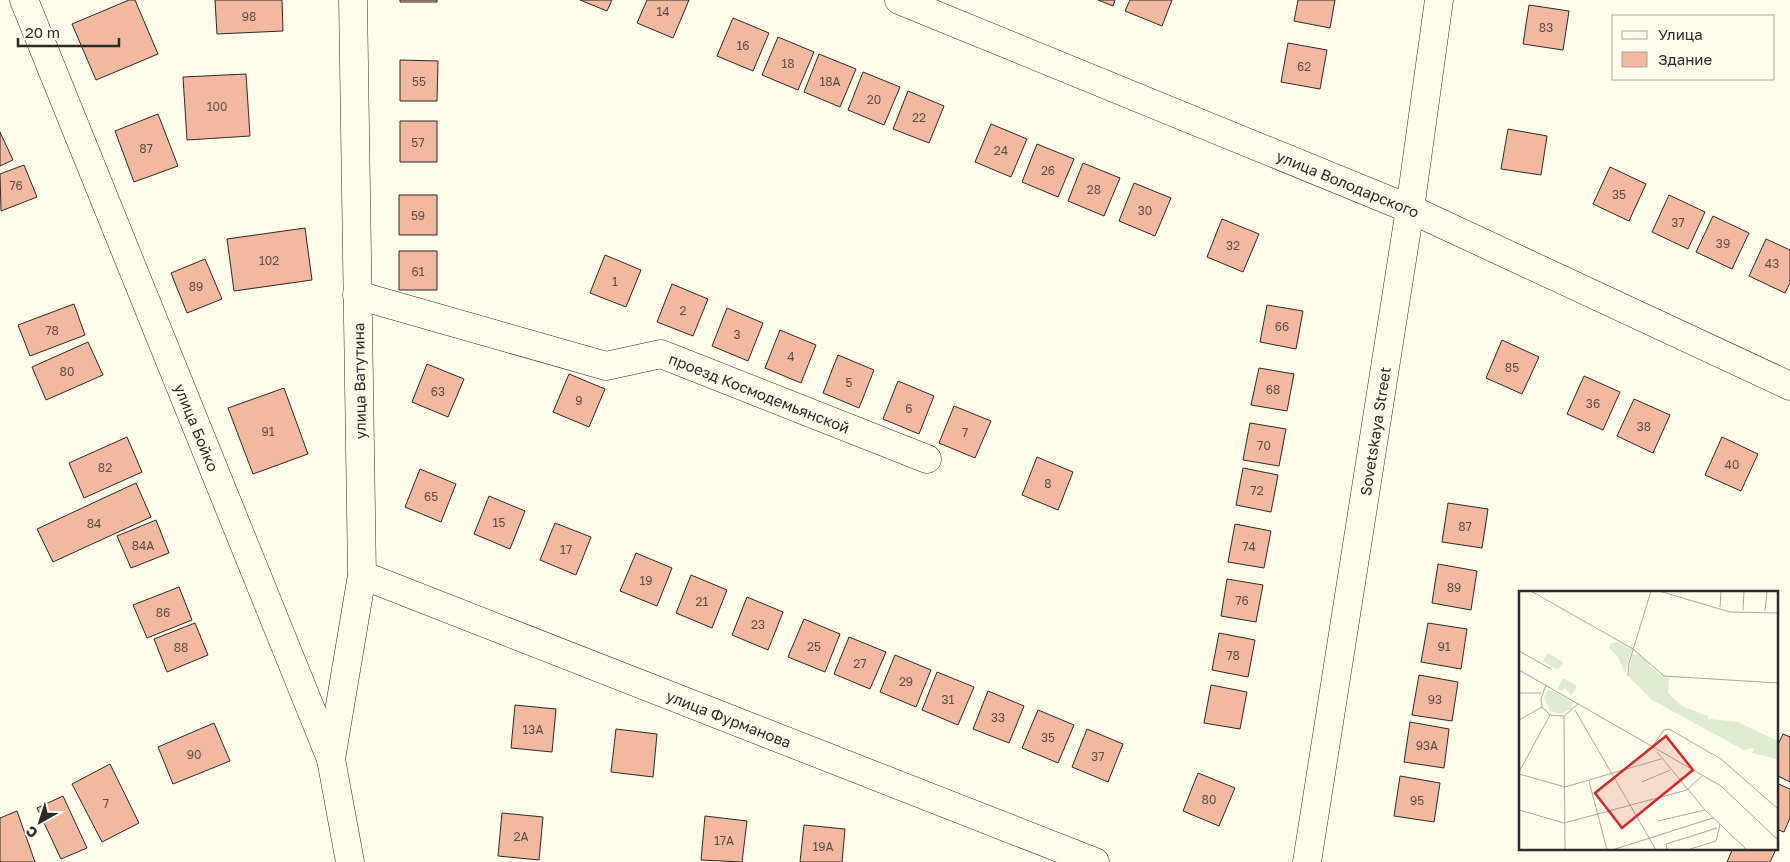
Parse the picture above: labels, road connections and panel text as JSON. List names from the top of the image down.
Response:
{
  "streets": {
    "street": [
      "улица Володарского",
      "улица Ватутина",
      "проезд Космодемьянской",
      "улица Бойко",
      "Sovetskaya Street",
      "улица Фурманова"
    ]
  },
  "crossings": [
    ["улица Володарского", "Sovetskaya Street"],
    ["улица Ватутина", "проезд Космодемьянской"],
    ["улица Ватутина", "улица Бойко"],
    ["улица Ватутина", "улица Фурманова"]
  ],
  "house_numbers": [
    "14",
    "98",
    "83",
    "16",
    "18",
    "62",
    "55",
    "18A",
    "20",
    "100",
    "22",
    "57",
    "87",
    "24",
    "26",
    "76",
    "28",
    "35",
    "30",
    "59",
    "37",
    "39",
    "32",
    "102",
    "43",
    "61",
    "1",
    "89",
    "2",
    "66",
    "78",
    "3",
    "4",
    "85",
    "80",
    "5",
    "68",
    "63",
    "9",
    "36",
    "6",
    "38",
    "91",
    "7",
    "70",
    "40",
    "82",
    "8",
    "72",
    "65",
    "15",
    "84",
    "87",
    "84А",
    "74",
    "17",
    "19",
    "89",
    "76",
    "21",
    "86",
    "23",
    "25",
    "91",
    "88",
    "78",
    "27",
    "29",
    "31",
    "93",
    "33",
    "13А",
    "35",
    "93A",
    "90",
    "37",
    "80",
    "95",
    "7",
    "2А",
    "17А",
    "19А"
  ],
  "legend": ["Улица", "Здание"],
  "scale_bar": "20 m",
  "north": "bottom left"
}
